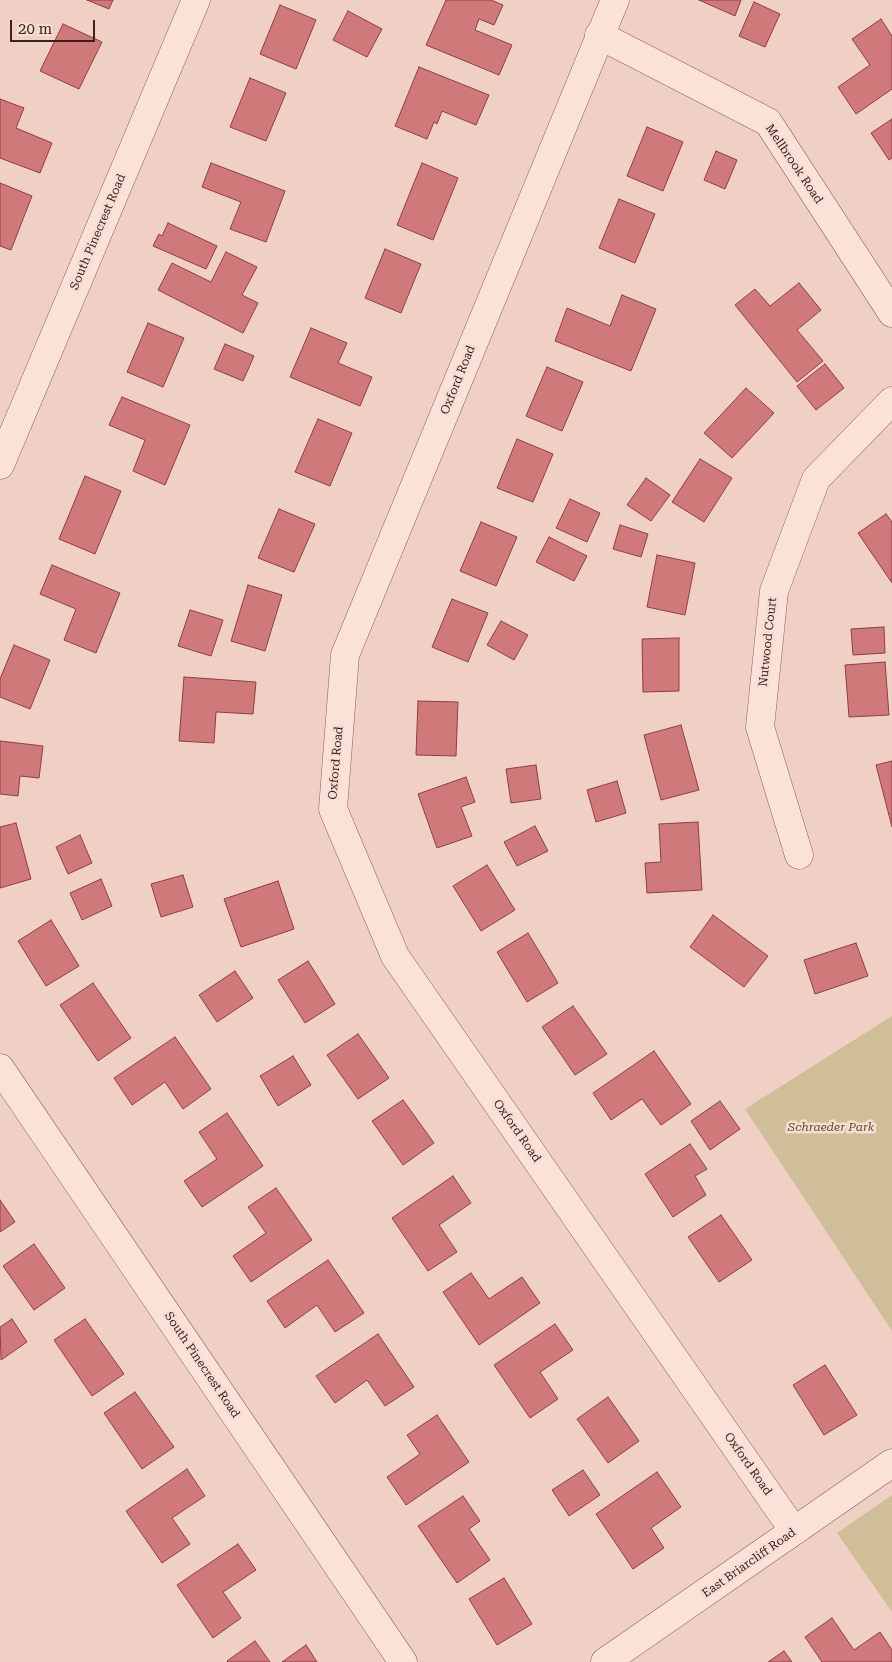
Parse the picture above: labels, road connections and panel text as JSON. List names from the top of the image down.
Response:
{
  "streets": {
    "street": [
      "Mellbrook Road",
      "South Pinecrest Road",
      "Oxford Road",
      "Nutwood Court",
      "East Briarcliff Road"
    ]
  },
  "crossings": [
    ["Mellbrook Road", "Oxford Road"],
    ["Oxford Road", "East Briarcliff Road"]
  ],
  "parks": ["Schraeder Park"],
  "scale_bar": "20 m"
}
